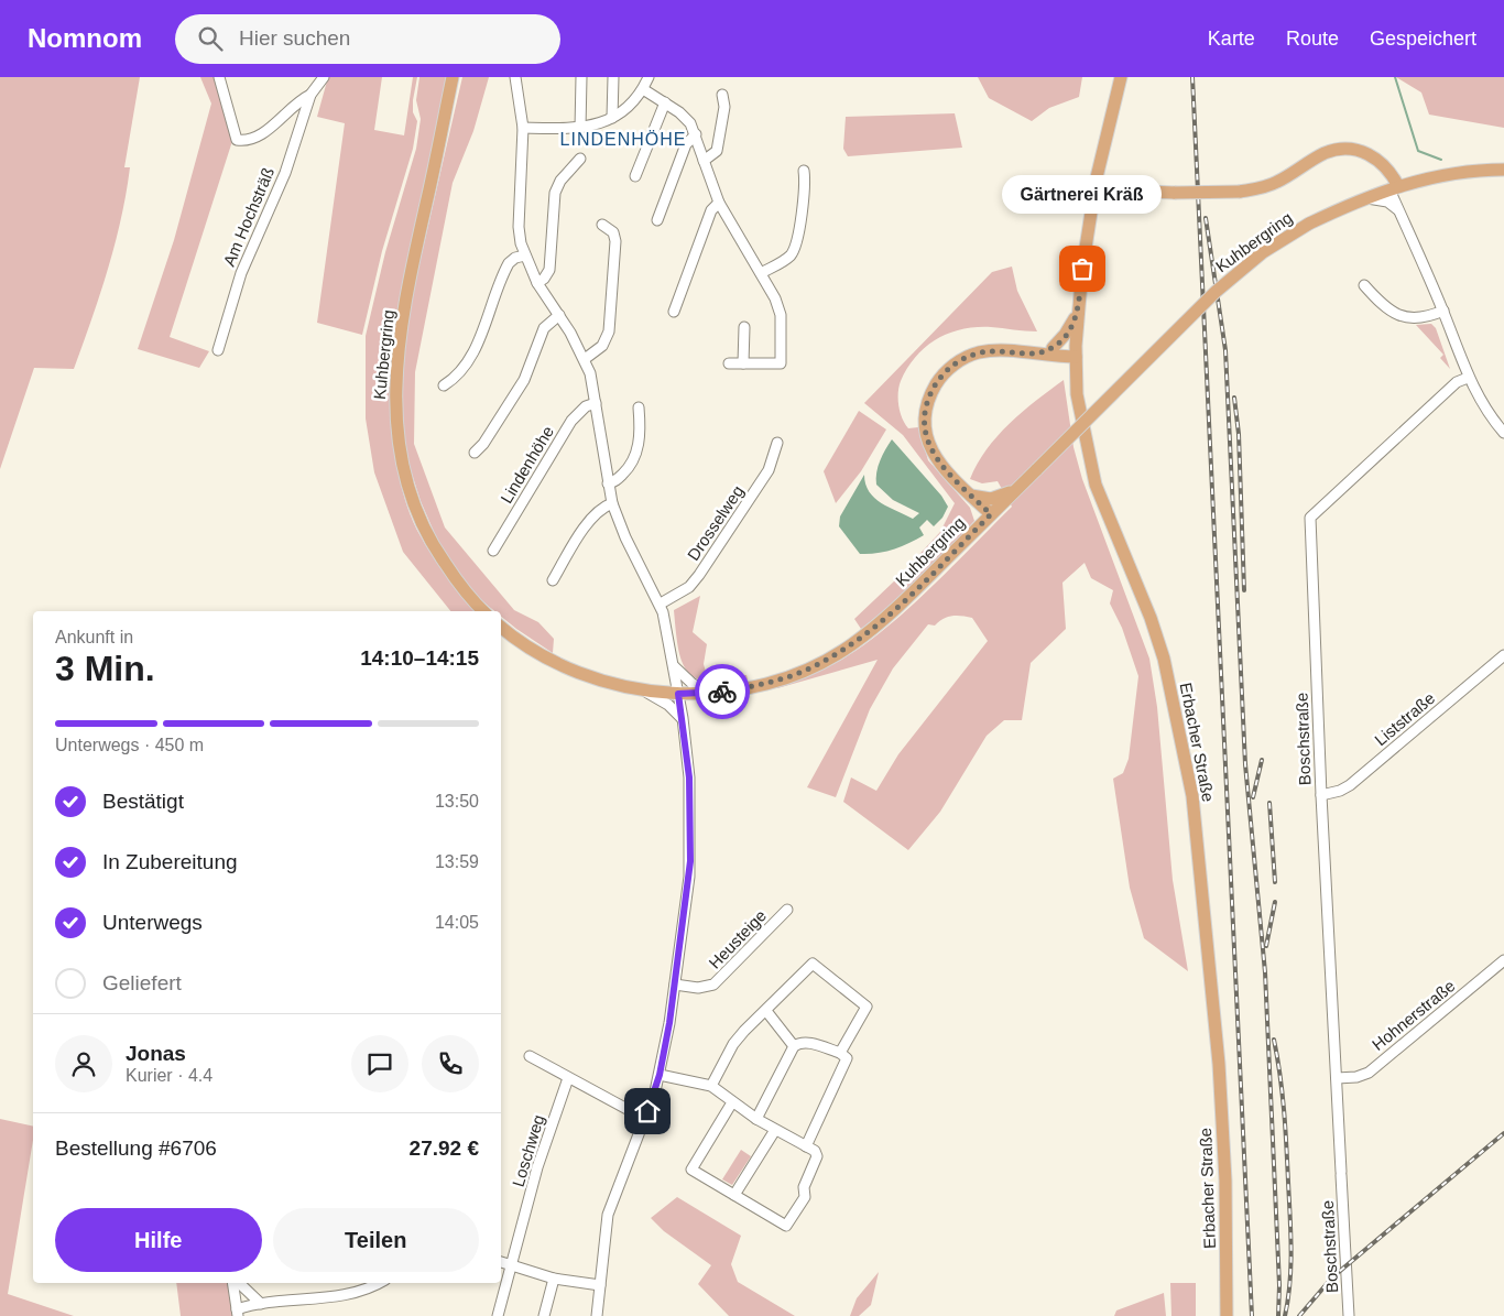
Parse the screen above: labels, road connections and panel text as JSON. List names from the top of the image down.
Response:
{
  "streets": {
    "main road": ["Kuhbergring", "Erbacher Straße"],
    "street": [
      "Am Hochsträß",
      "Lindenhöhe",
      "Drosselweg",
      "Liststraße",
      "Boschstraße",
      "Heusteige",
      "Hohnerstraße",
      "Loschweg"
    ]
  },
  "crossings": [
    ["Liststraße", "Boschstraße"],
    ["Boschstraße", "Hohnerstraße"]
  ],
  "districts": ["LINDENHÖHE"],
  "places": ["Gärtnerei Kräß"],
  "page": {
    "header": "Nomnom",
    "search": "Hier suchen",
    "nav": ["Karte", "Route", "Gespeichert"],
    "bubble": "Gärtnerei Kräß",
    "heading": ["3 Min.", "Ankunft in", "14:10–14:15"],
    "panel": [
      "Jonas",
      "Kurier · 4.4",
      "Bestellung #6706",
      "27.92 €"
    ],
    "bar": "Unterwegs · 450 m",
    "list": [
      ["Bestätigt", "13:50"],
      ["In Zubereitung", "13:59"],
      ["Unterwegs", "14:05"],
      "Geliefert"
    ],
    "buttons": ["Hilfe", "Teilen"]
  }
}
